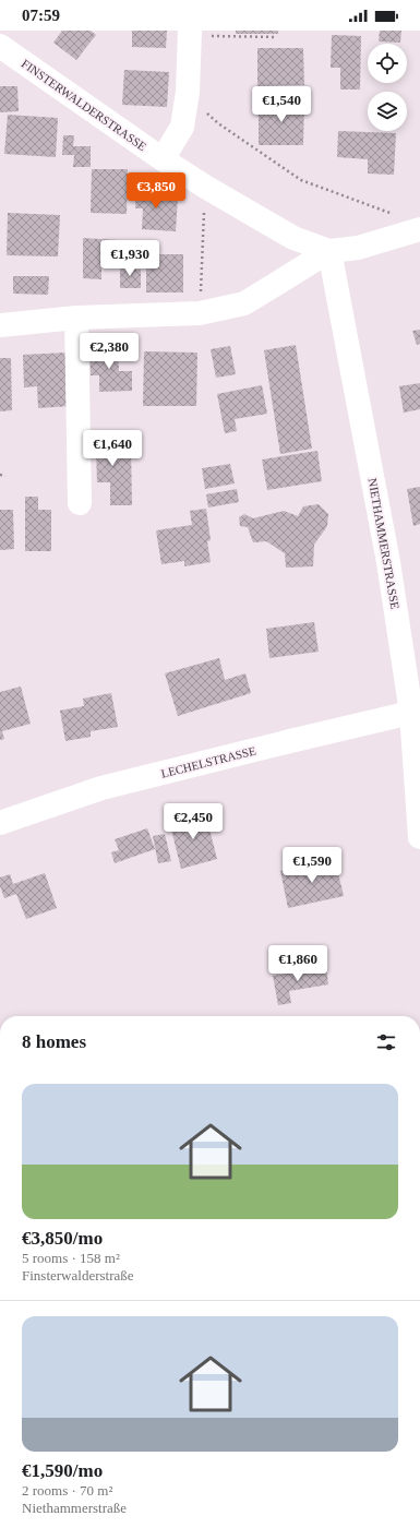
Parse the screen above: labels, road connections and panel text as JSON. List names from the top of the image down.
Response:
{
  "streets": {
    "street": ["FINSTERWALDERSTRASSE", "NIETHAMMERSTRASSE", "LECHELSTRASSE"]
  },
  "crossings": [
    ["FINSTERWALDERSTRASSE", "NIETHAMMERSTRASSE"],
    ["NIETHAMMERSTRASSE", "LECHELSTRASSE"]
  ],
  "page": {
    "status": "07:59",
    "price": [
      "€1,540",
      "€3,850",
      "€1,930",
      "€2,380",
      "€1,640",
      "€2,450",
      "€1,590",
      "€1,860"
    ],
    "heading": "8 homes",
    "list": [
      {
        "name": "€3,850/mo",
        "note": "5 rooms · 158 m² · Finsterwalderstraße"
      },
      {
        "name": "€1,590/mo",
        "note": "2 rooms · 70 m² · Niethammerstraße"
      }
    ]
  }
}
